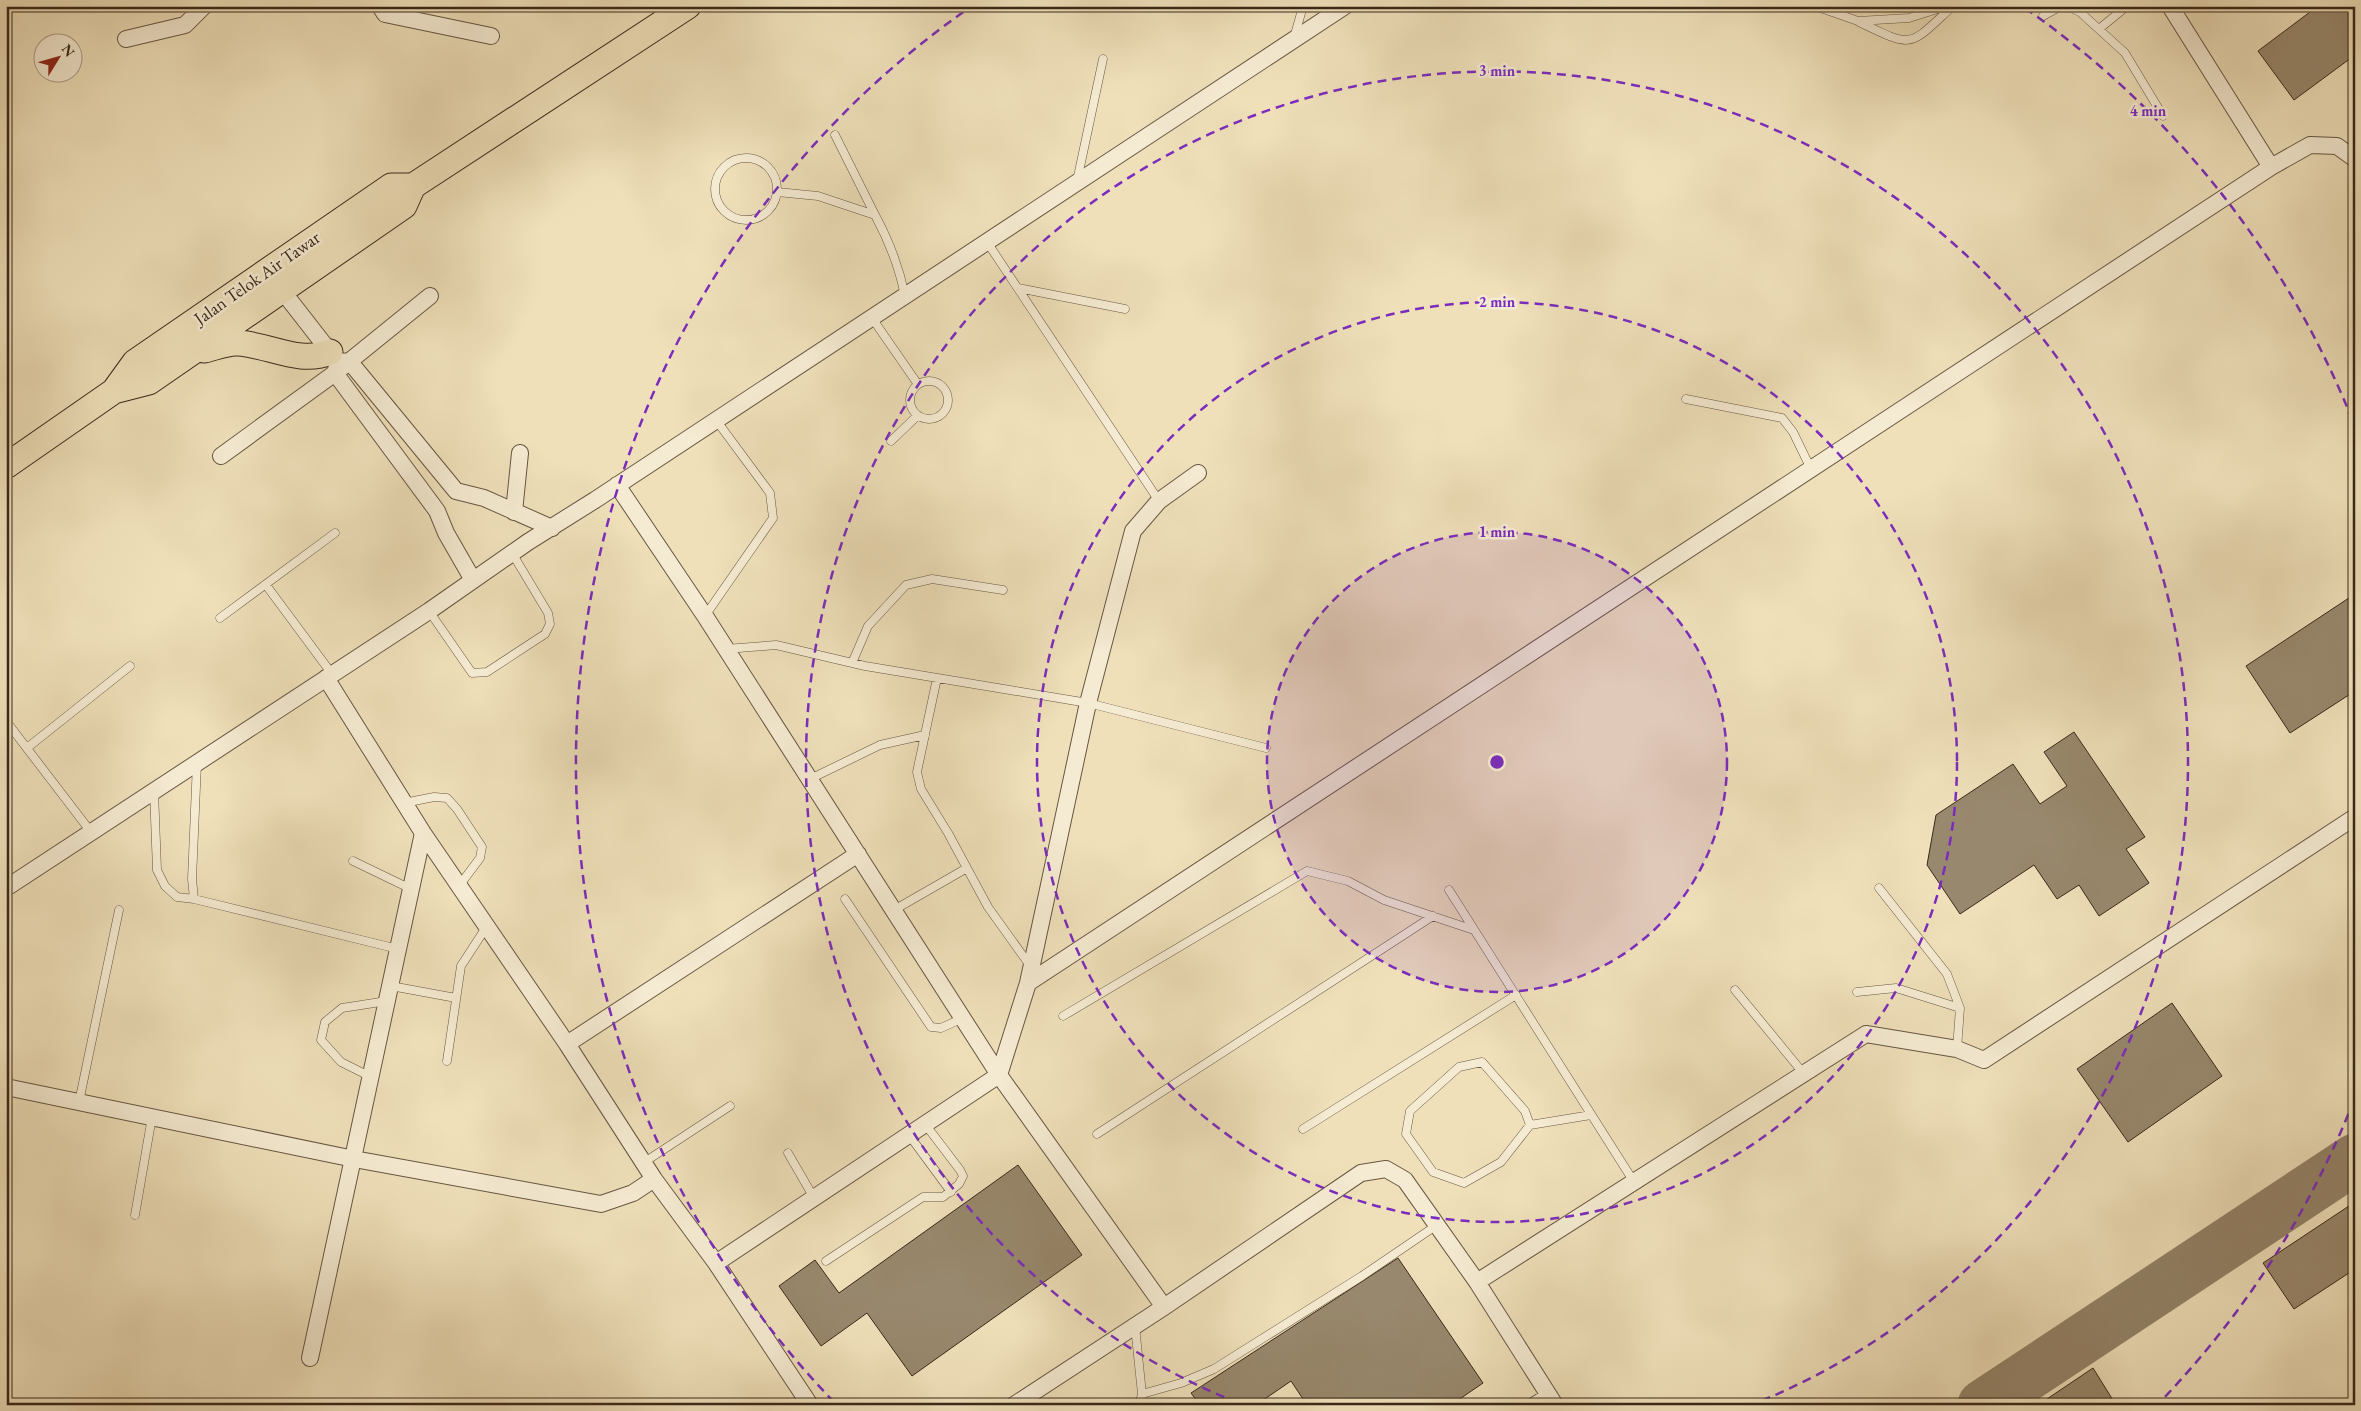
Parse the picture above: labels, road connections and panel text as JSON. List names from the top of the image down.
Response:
{
  "streets": {
    "main road": ["Jalan Telok Air Tawar"]
  },
  "north": "top right",
  "rings": [
    "3 min",
    "4 min",
    "2 min",
    "1 min"
  ]
}
